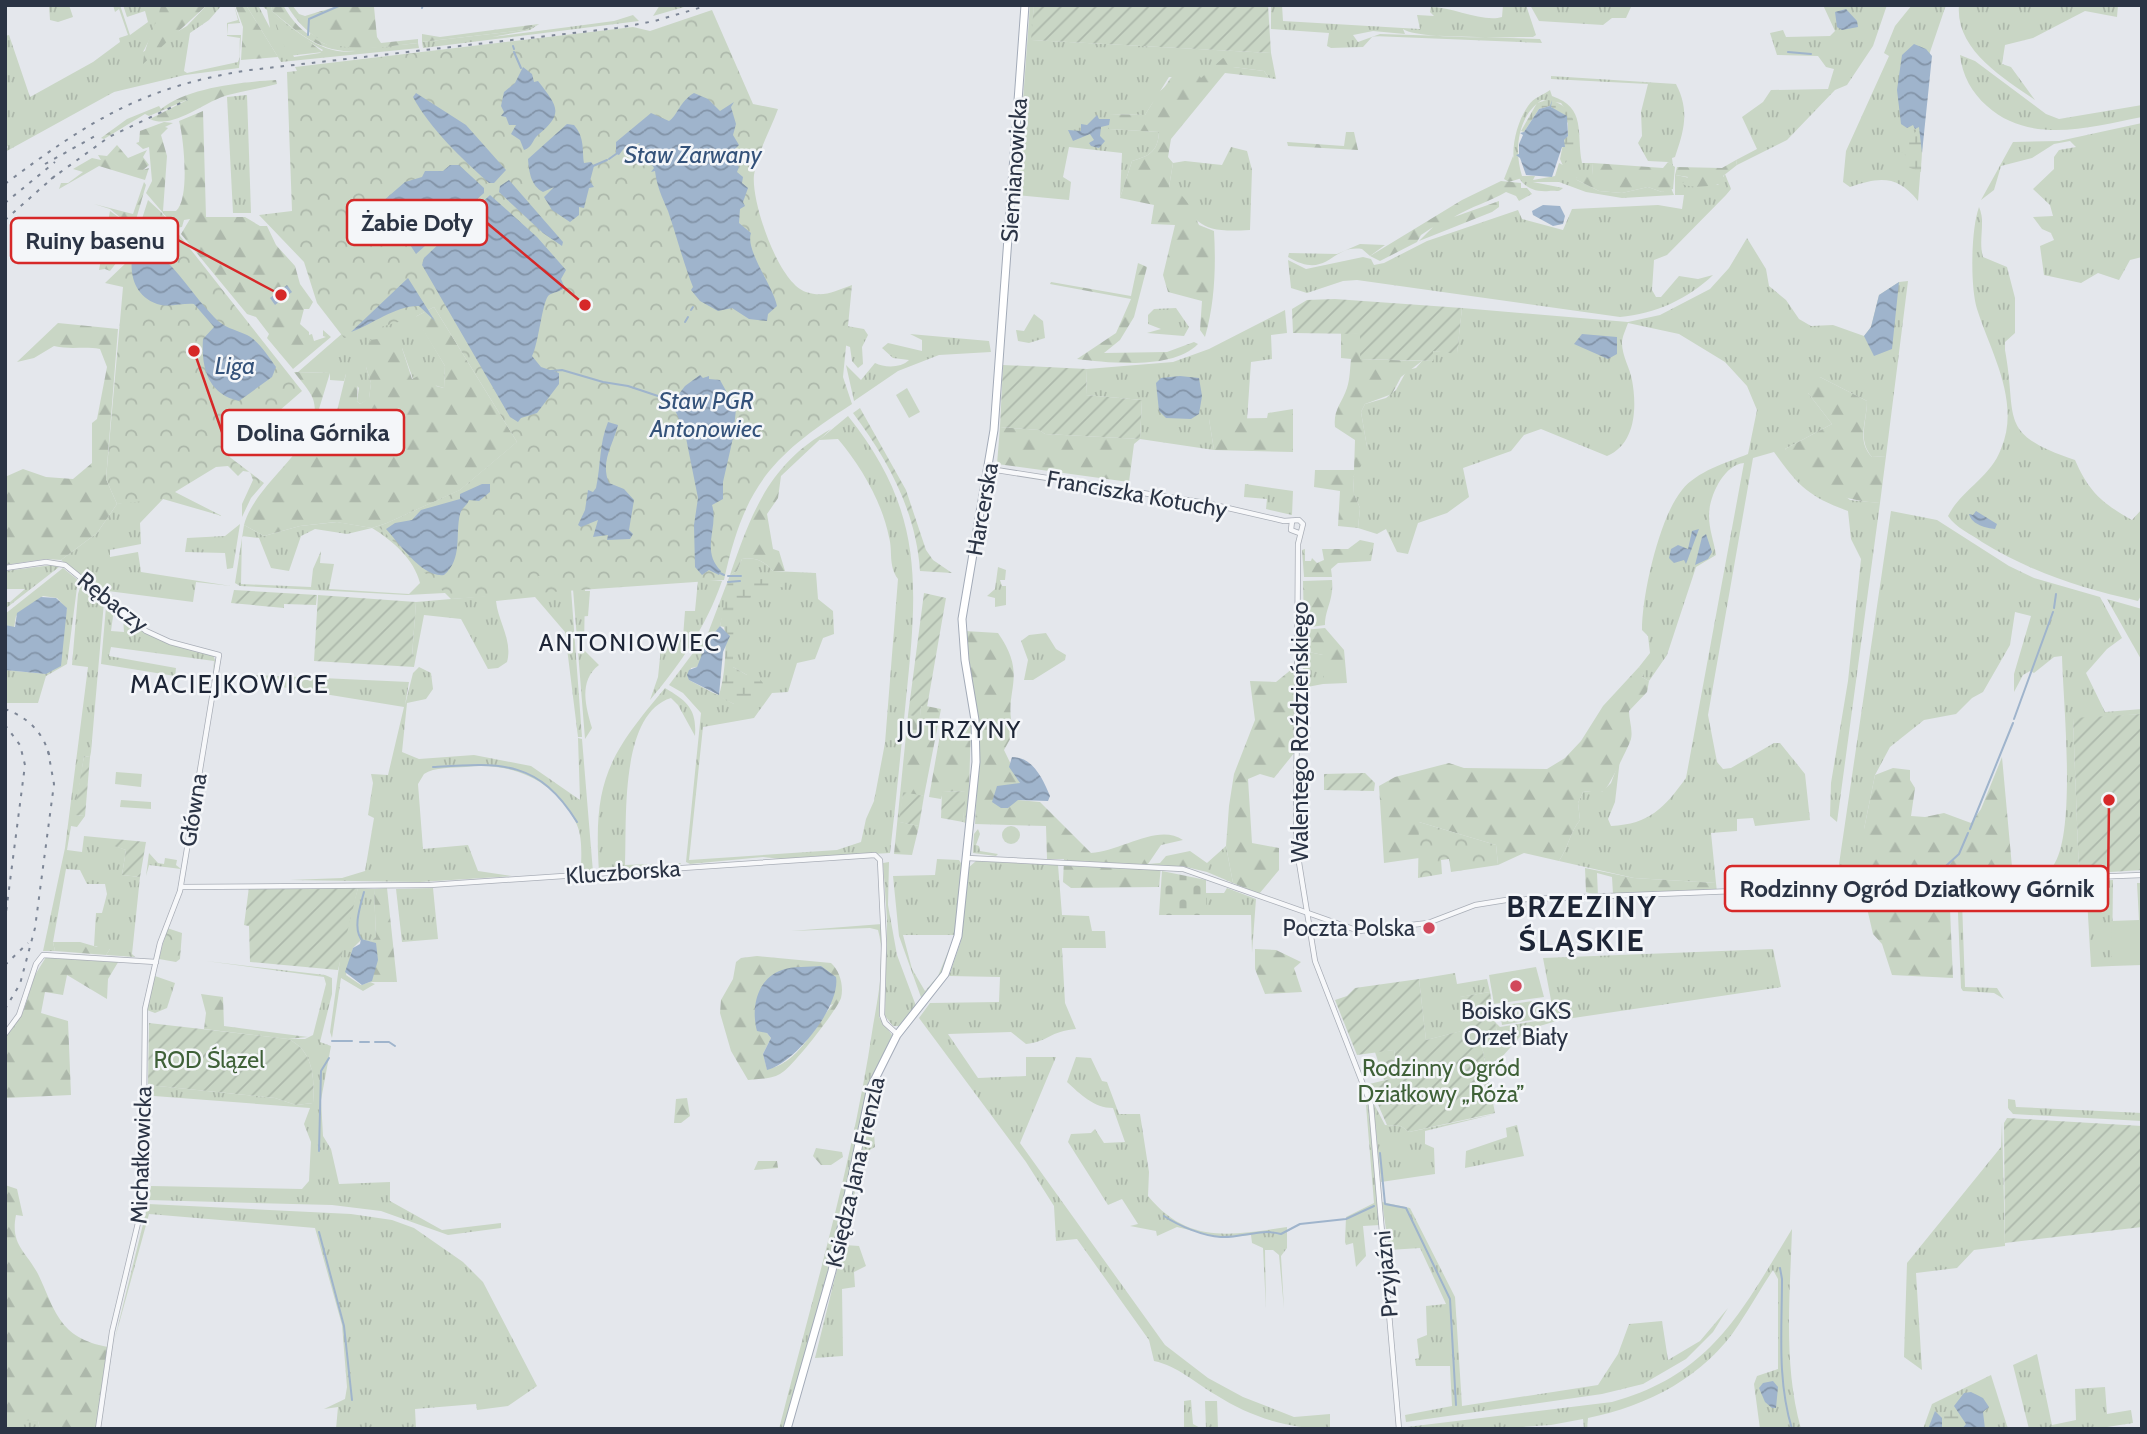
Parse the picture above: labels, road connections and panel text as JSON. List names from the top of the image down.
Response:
{
  "streets": {
    "main road": ["Siemianowicka", "Harcerska", "Księdza Jana Frenzla"],
    "street": [
      "Franciszka Kotuchy",
      "Rębaczy",
      "Walentego Roździeńskiego",
      "Główna",
      "Kluczborska",
      "Michałkowicka",
      "Przyjaźni"
    ]
  },
  "crossings": [
    ["Siemianowicka", "Harcerska"],
    ["Franciszka Kotuchy", "Harcerska"],
    ["Harcerska", "Księdza Jana Frenzla"],
    ["Rębaczy", "Główna"],
    ["Walentego Roździeńskiego", "Przyjaźni"],
    ["Główna", "Kluczborska"],
    ["Główna", "Michałkowicka"],
    ["Kluczborska", "Księdza Jana Frenzla"]
  ],
  "districts": [
    "ANTONIOWIEC",
    "MACIEJKOWICE",
    "JUTRZYNY",
    "BRZEZINY ŚLĄSKIE"
  ],
  "water": ["Staw Zarwany", "Liga", "Staw PGR Antonowiec"],
  "parks": ["ROD Ślązel", "Rodzinny Ogród Działkowy „Róża”"],
  "places": [
    "Ruiny basenu",
    "Żabie Doły",
    "Dolina Górnika",
    "Rodzinny Ogród Działkowy Górnik",
    "Poczta Polska",
    "Boisko GKS Orzeł Biały"
  ]
}
